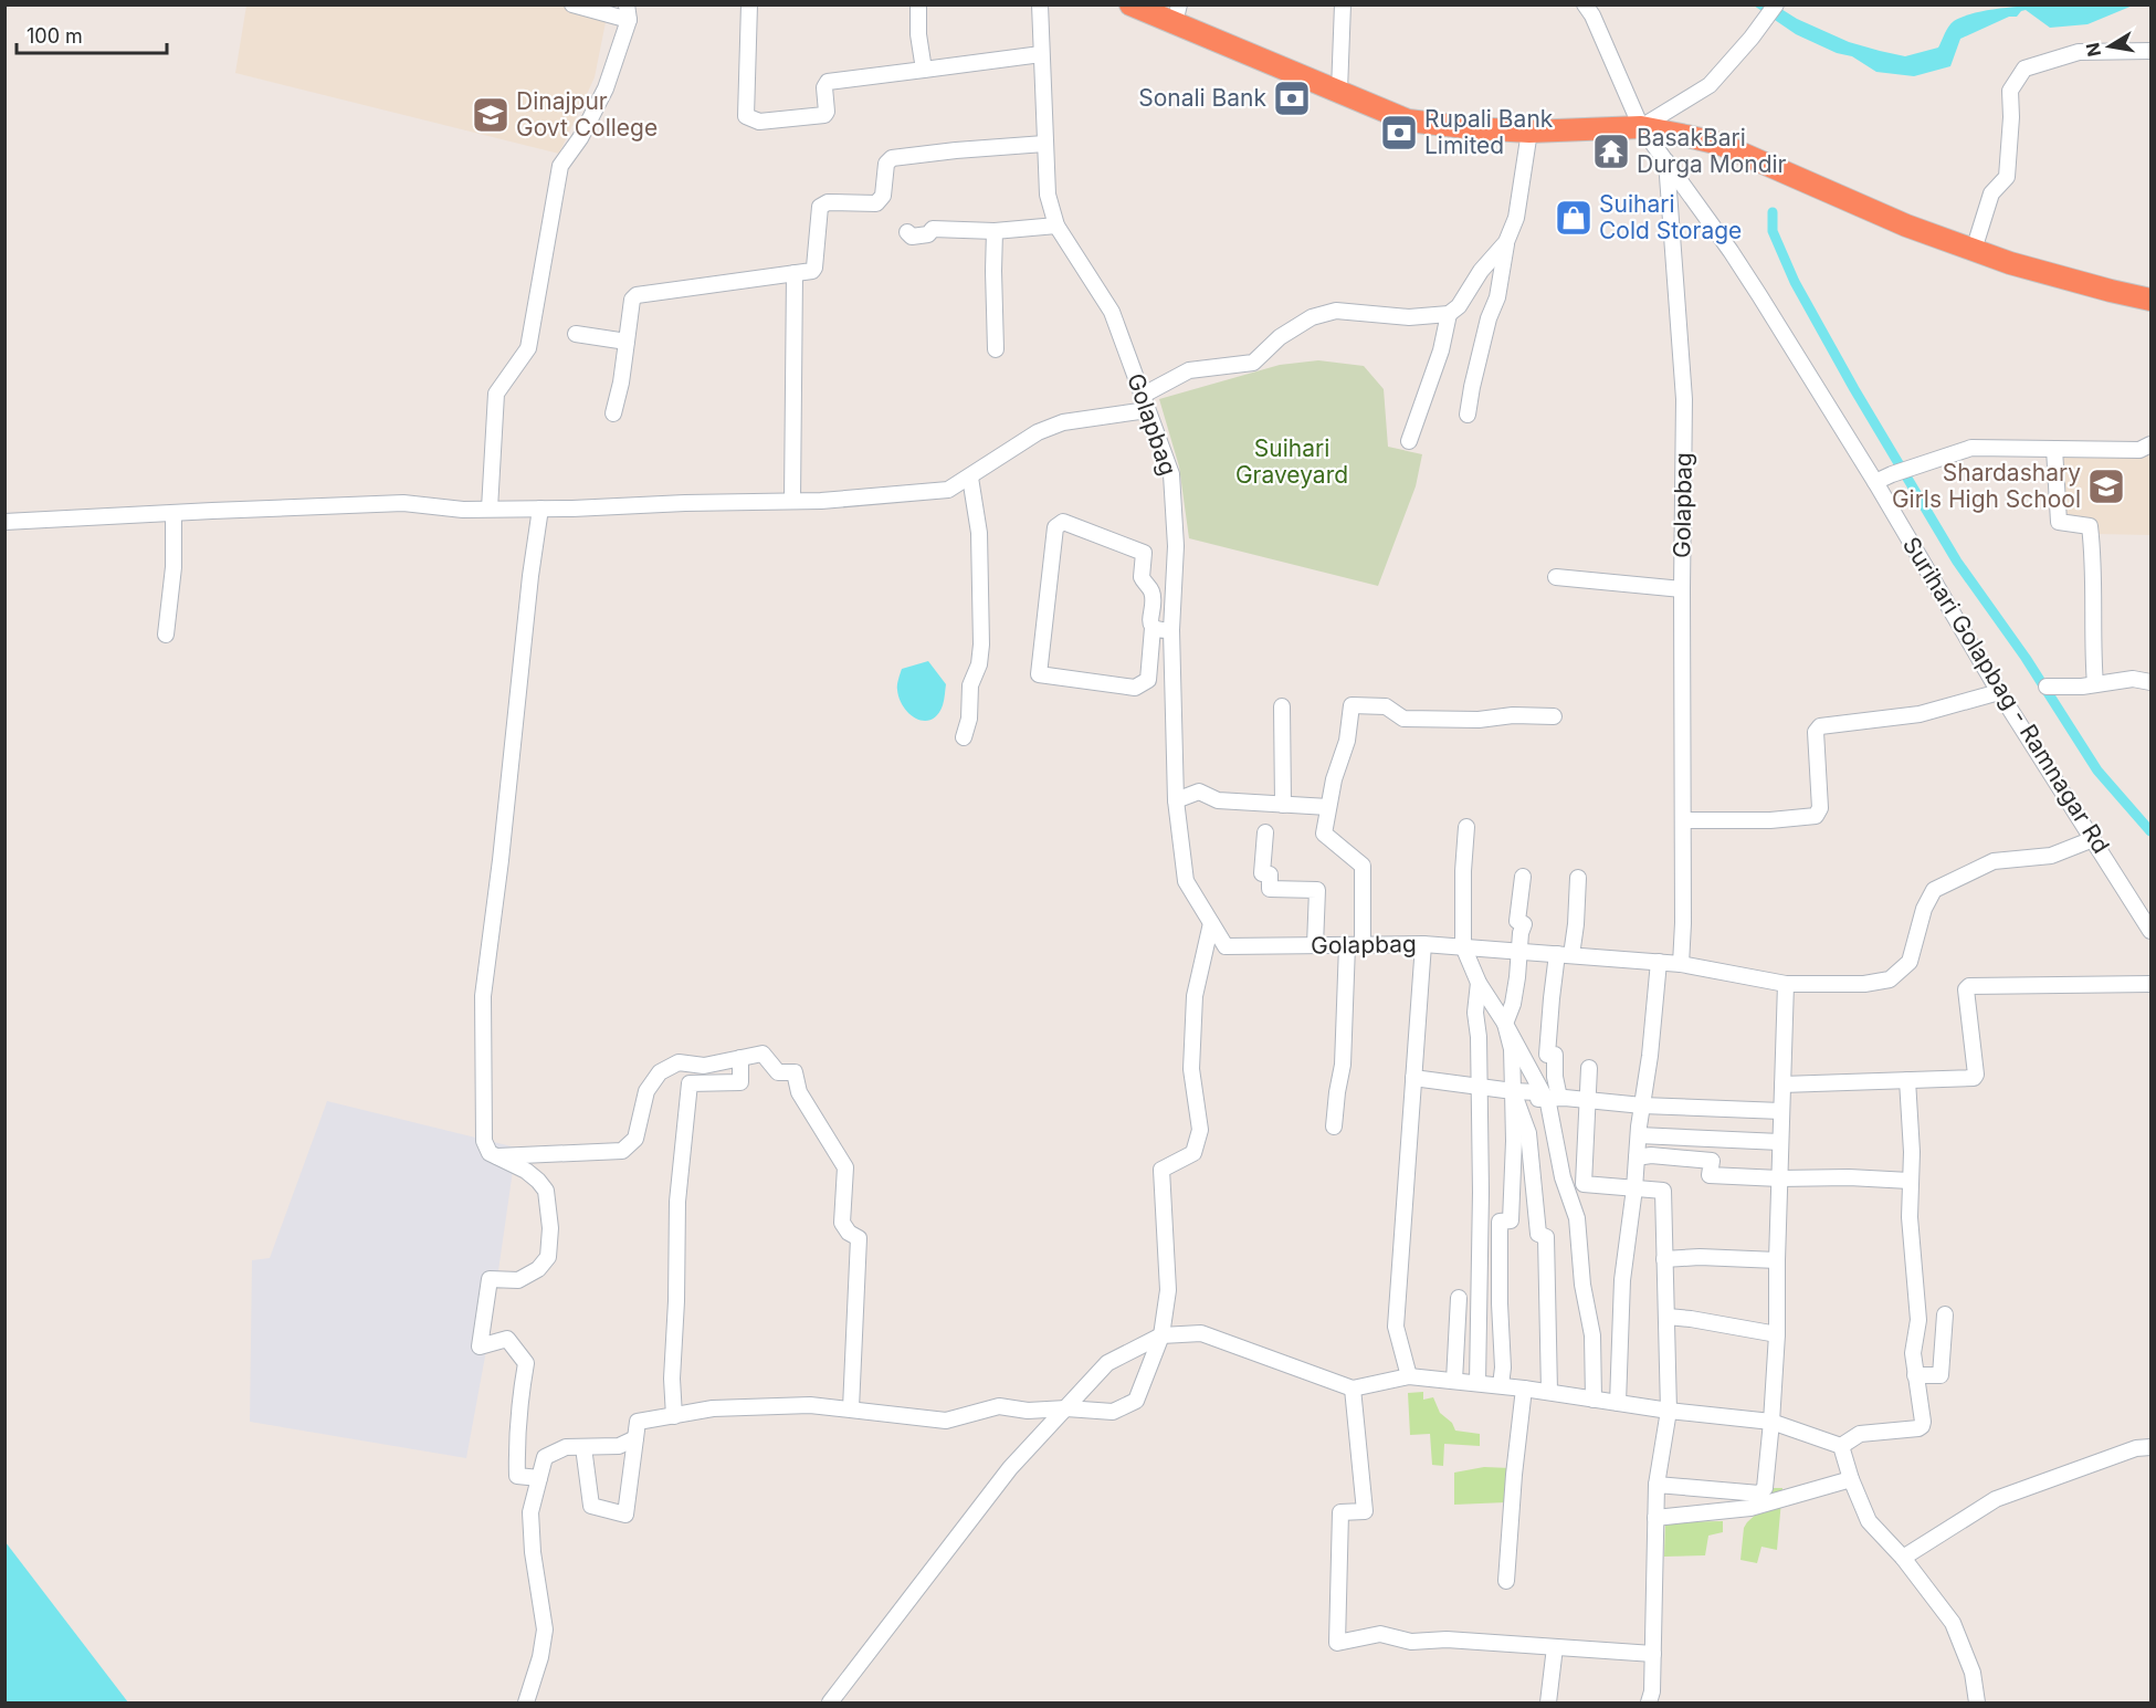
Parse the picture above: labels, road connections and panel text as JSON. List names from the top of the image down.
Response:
{
  "streets": {
    "street": ["Golapbag", "Surihari Golapbag - Ramnagar Rd"]
  },
  "crossings": [
    ["Golapbag", "Surihari Golapbag - Ramnagar Rd"]
  ],
  "parks": ["Suihari Graveyard"],
  "places": {
    "bank": ["Sonali Bank", "Rupali Bank Limited"],
    "school or university": ["Dinajpur Govt College", "Shardashary Girls High School"],
    "temple": ["BasakBari Durga Mondir"],
    "shop": ["Suihari Cold Storage"]
  },
  "scale_bar": "100 m",
  "north": "left"
}
